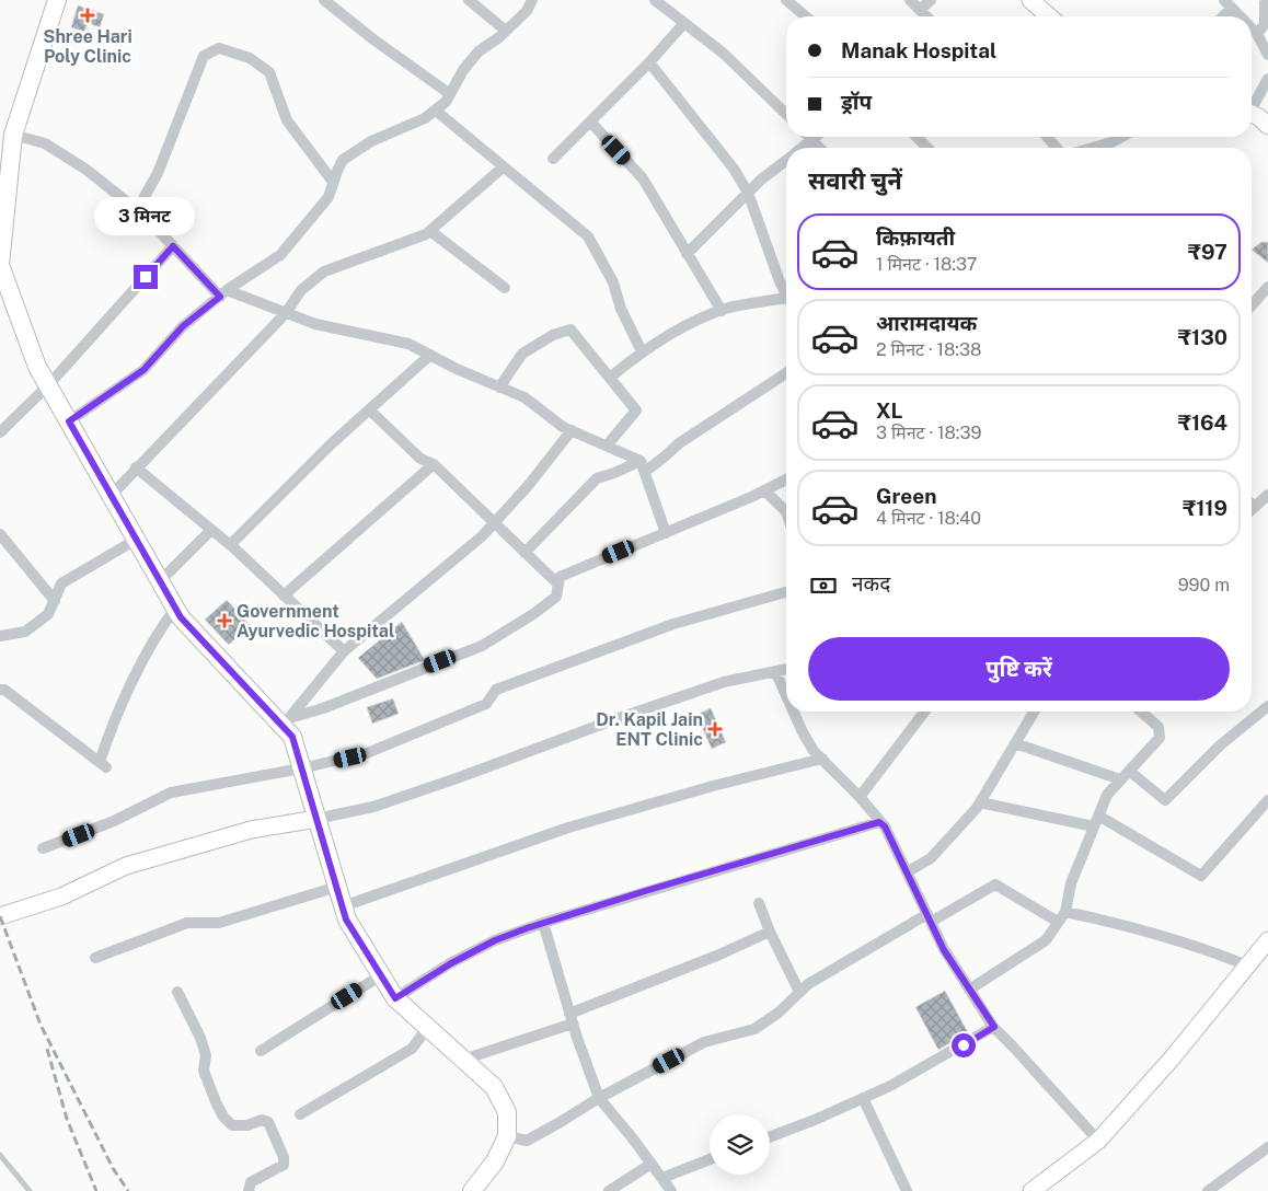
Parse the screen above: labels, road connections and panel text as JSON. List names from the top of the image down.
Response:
{
  "places": {
    "health": ["Shree Hari Poly Clinic", "Government Ayurvedic Hospital", "Dr. Kapil Jain ENT Clinic"]
  },
  "page": {
    "banner": ["Manak Hospital", "ड्रॉप"],
    "heading": "सवारी चुनें",
    "bubble": "3 मिनट",
    "list": [
      {
        "name": "किफ़ायती",
        "note": "1 मिनट · 18:37",
        "value": "₹97"
      },
      {
        "name": "आरामदायक",
        "note": "2 मिनट · 18:38",
        "value": "₹130"
      },
      {
        "name": "XL",
        "note": "3 मिनट · 18:39",
        "value": "₹164"
      },
      {
        "name": "Green",
        "note": "4 मिनट · 18:40",
        "value": "₹119"
      }
    ],
    "pay": ["नकद", "990 m"],
    "buttons": "पुष्टि करें"
  }
}
